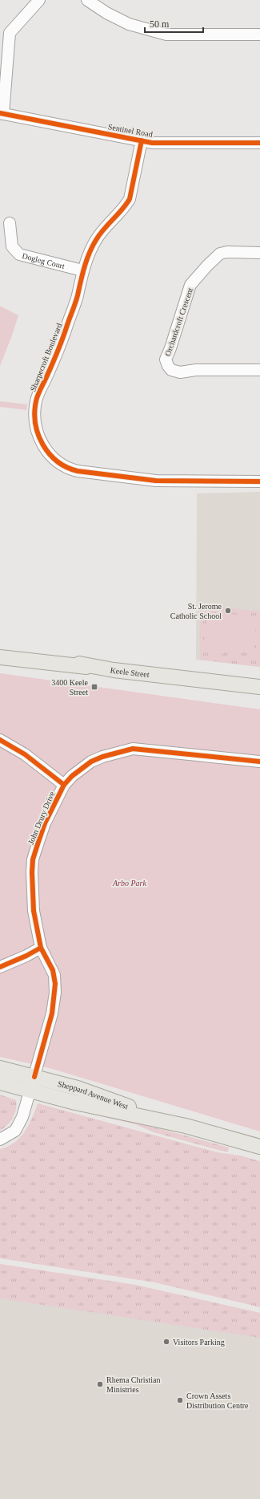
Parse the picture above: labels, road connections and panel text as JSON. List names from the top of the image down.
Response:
{
  "streets": {
    "main road": ["Keele Street", "Sheppard Avenue West"],
    "street": [
      "Sentinel Road",
      "Dogleg Court",
      "Orchardcroft Crescent",
      "Sharpecroft Boulevard",
      "John Drury Drive"
    ]
  },
  "crossings": [
    ["Sentinel Road", "Sharpecroft Boulevard"],
    ["Dogleg Court", "Sharpecroft Boulevard"],
    ["John Drury Drive", "Sheppard Avenue West"]
  ],
  "parks": ["Arbo Park"],
  "places": {
    "other": [
      "St. Jerome Catholic School",
      "Visitors Parking",
      "Rhema Christian Ministries",
      "Crown Assets Distribution Centre"
    ],
    "transit": ["3400 Keele Street"]
  },
  "scale_bar": "50 m"
}
